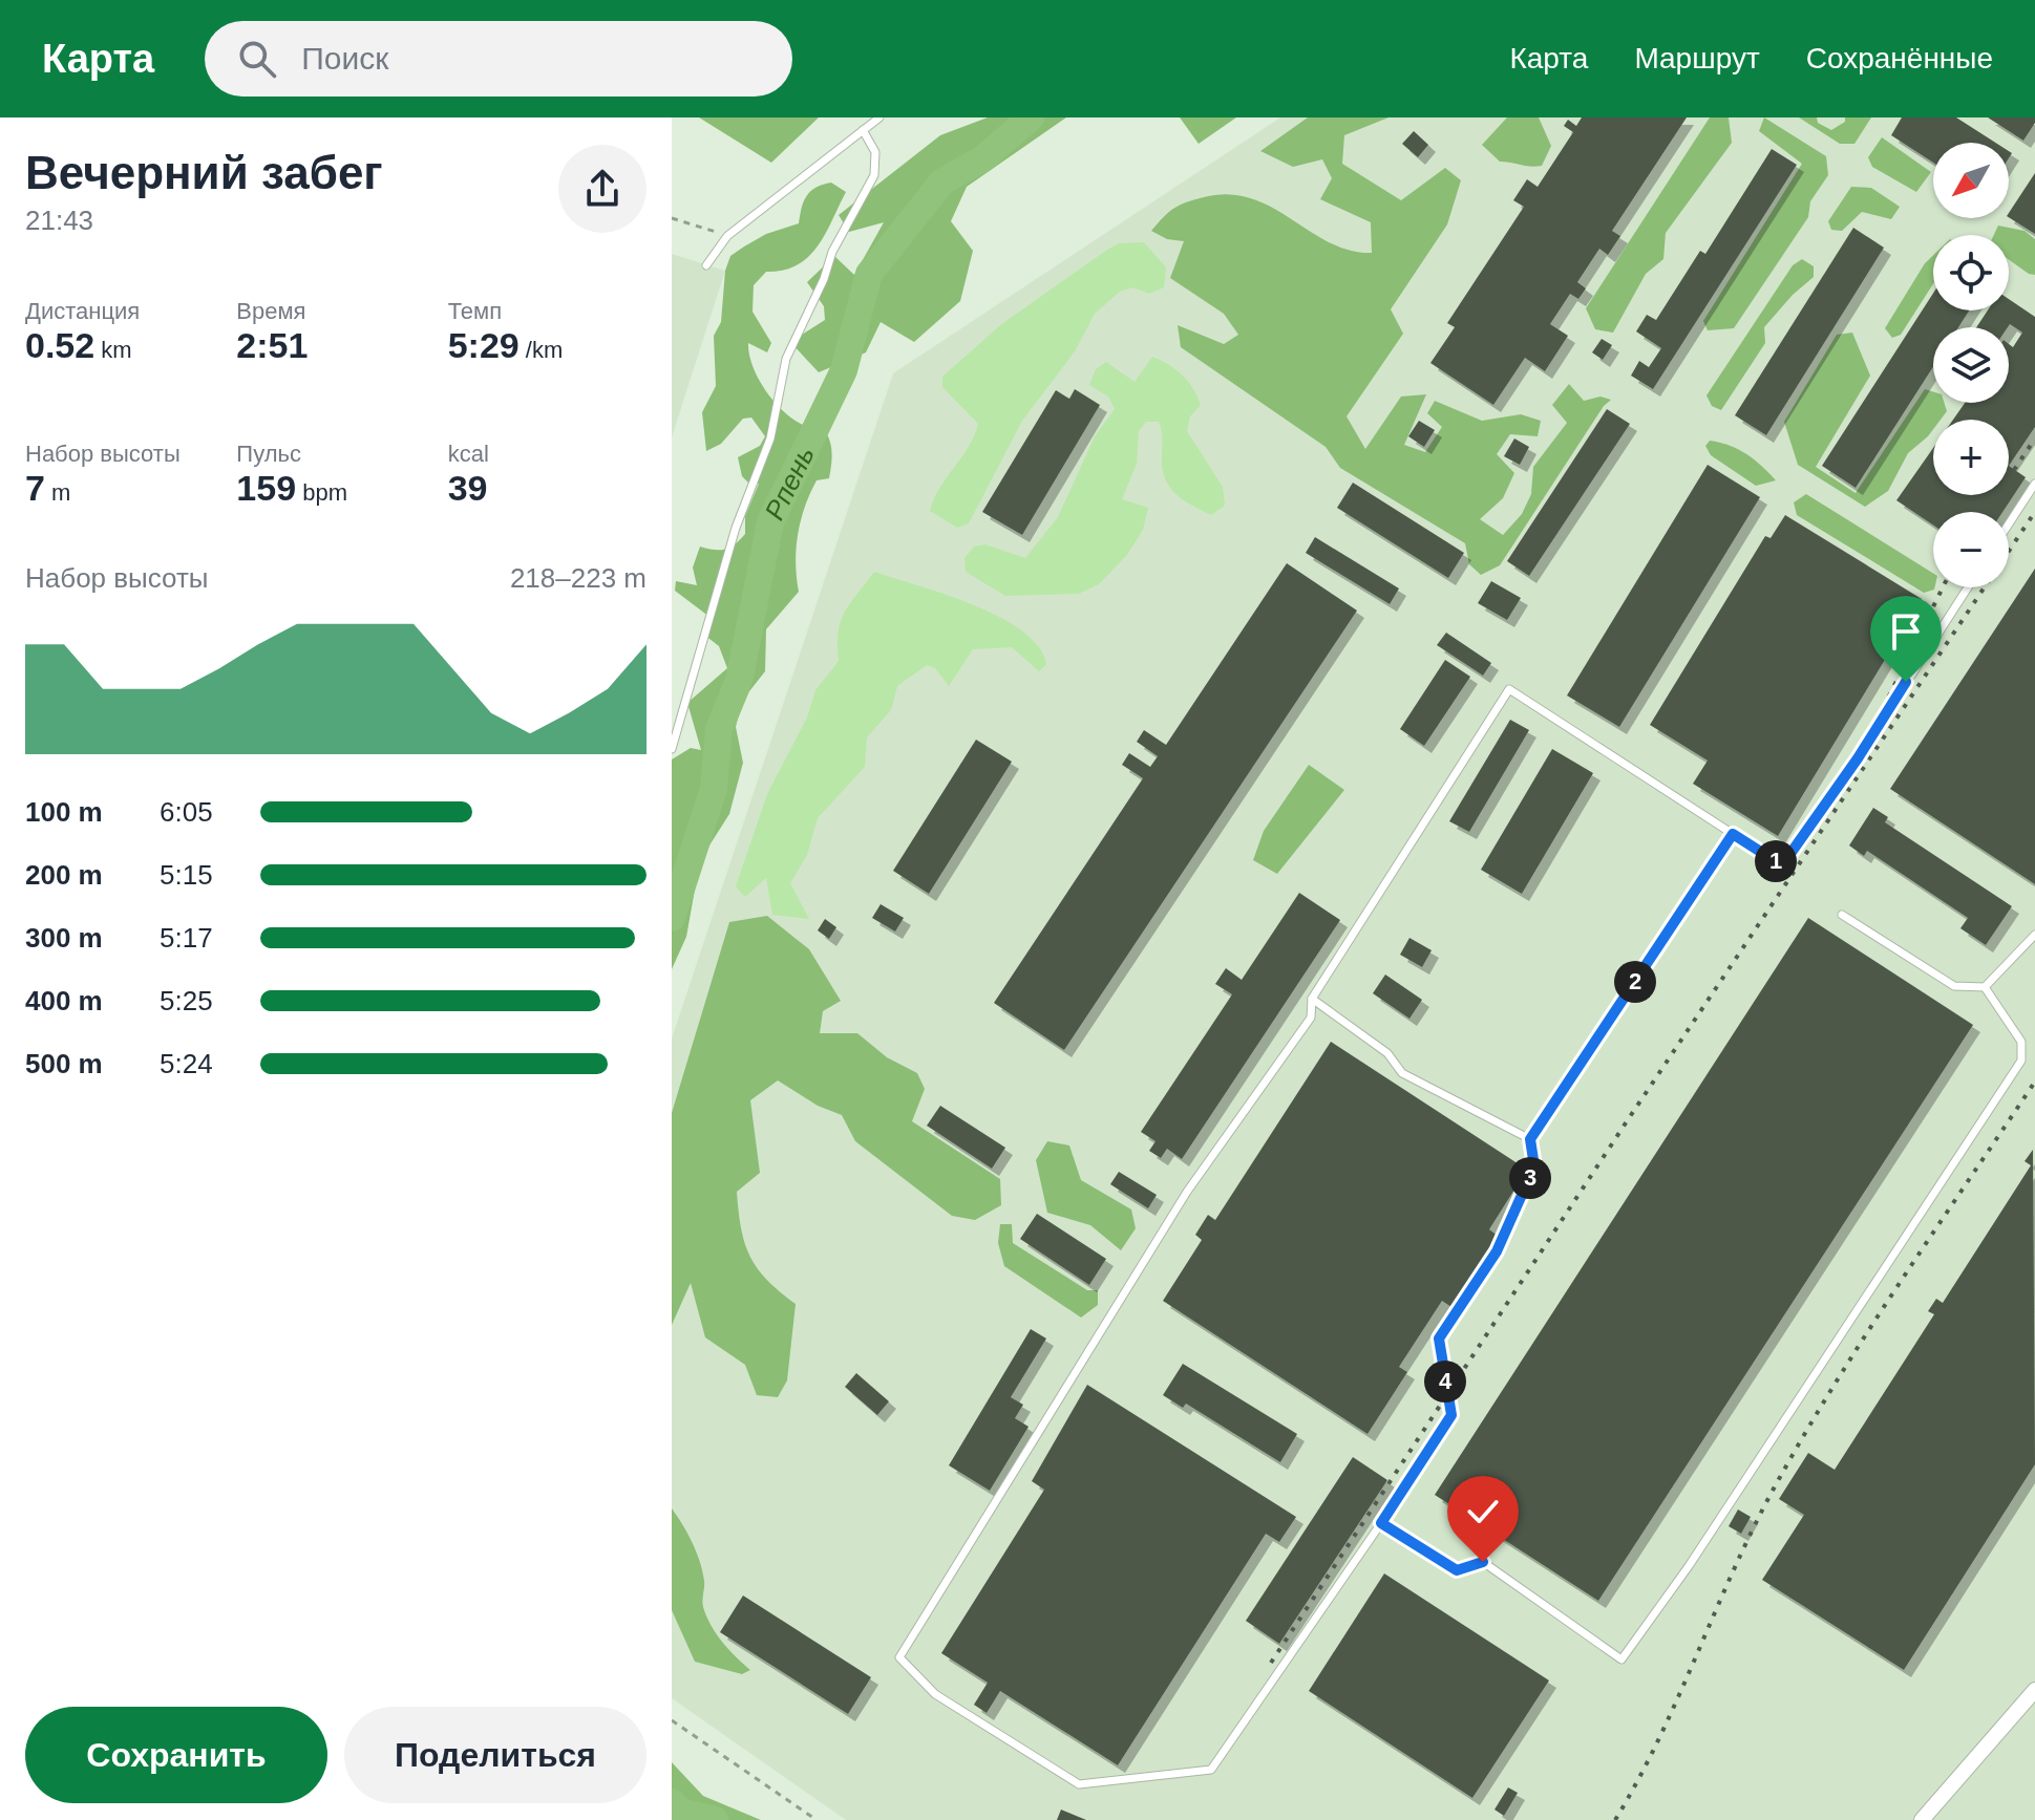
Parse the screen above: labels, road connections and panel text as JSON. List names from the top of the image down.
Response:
{
  "water": ["Рпень"],
  "north": "bottom left",
  "page": {
    "header": "Карта",
    "search": "Поиск",
    "nav": ["Карта", "Маршрут", "Сохранённые"],
    "heading": ["Вечерний забег", "21:43"],
    "map_buttons": ["+", "−"],
    "stats": [
      ["Дистанция", "0.52 km"],
      ["Время", "2:51"],
      ["Темп", "5:29 /km"],
      ["Набор высоты", "7 m"],
      ["Пульс", "159 bpm"],
      ["kcal", "39"]
    ],
    "chart": ["Набор высоты", "218–223 m"],
    "list": [
      {
        "name": "100 m",
        "note": "6:05"
      },
      {
        "name": "200 m",
        "note": "5:15"
      },
      {
        "name": "300 m",
        "note": "5:17"
      },
      {
        "name": "400 m",
        "note": "5:25"
      },
      {
        "name": "500 m",
        "note": "5:24"
      }
    ],
    "pins": [
      "1",
      "2",
      "3",
      "4"
    ],
    "buttons": ["Сохранить", "Поделиться"]
  }
}
